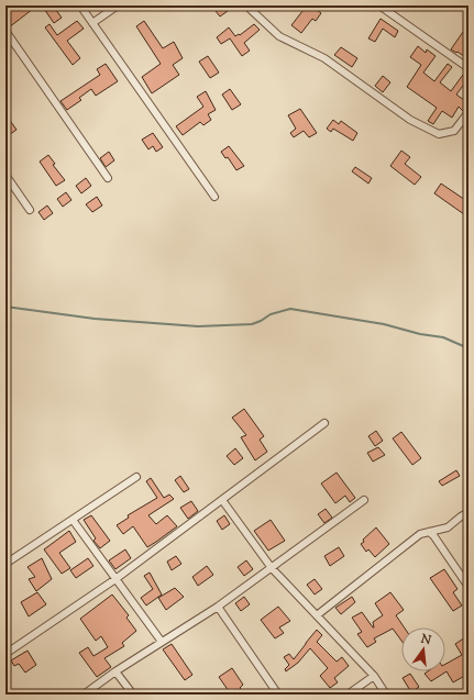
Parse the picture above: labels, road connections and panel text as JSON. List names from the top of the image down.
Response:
{
  "north": "top"
}
